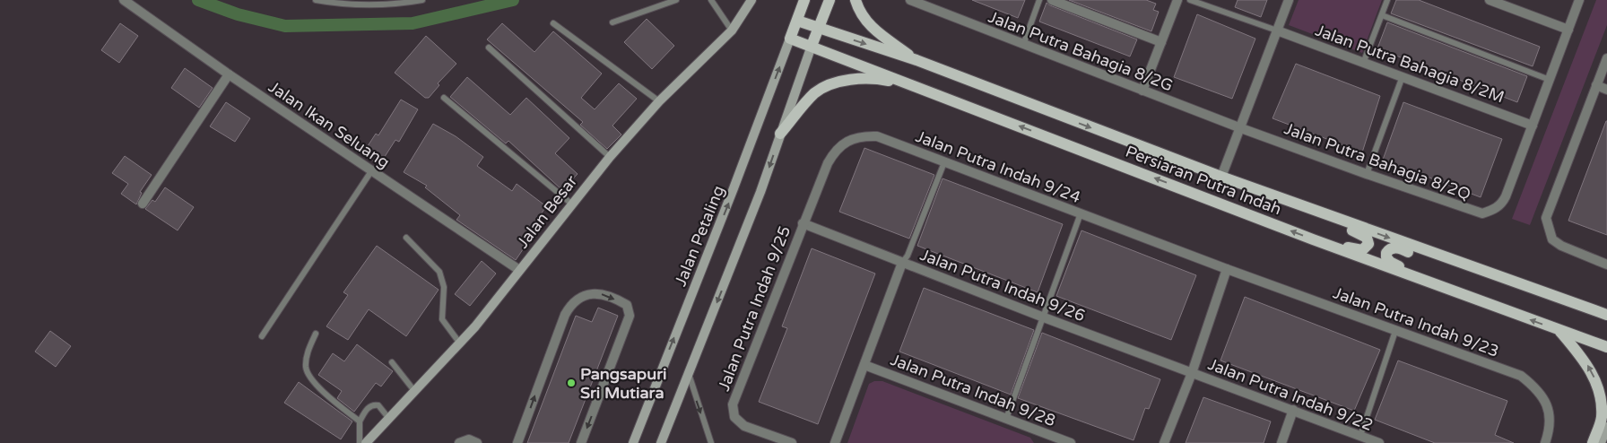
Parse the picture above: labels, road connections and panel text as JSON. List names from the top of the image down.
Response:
{
  "streets": {
    "main road": ["Persiaran Putra Indah", "Jalan Besar", "Jalan Petaling"],
    "street": [
      "Jalan Putra Bahagia 8/2G",
      "Jalan Putra Bahagia 8/2M",
      "Jalan Ikan Seluang",
      "Jalan Putra Bahagia 8/2Q",
      "Jalan Putra Indah 9/24",
      "Jalan Putra Indah 9/26",
      "Jalan Putra Indah 9/25",
      "Jalan Putra Indah 9/23",
      "Jalan Putra Indah 9/28",
      "Jalan Putra Indah 9/22"
    ]
  },
  "crossings": [
    ["Jalan Putra Bahagia 8/2G", "Jalan Putra Bahagia 8/2Q"],
    ["Jalan Putra Bahagia 8/2M", "Jalan Putra Bahagia 8/2Q"],
    ["Jalan Ikan Seluang", "Jalan Besar"],
    ["Jalan Putra Indah 9/24", "Jalan Putra Indah 9/26"],
    ["Jalan Putra Indah 9/24", "Jalan Putra Indah 9/25"],
    ["Jalan Putra Indah 9/24", "Jalan Putra Indah 9/23"],
    ["Persiaran Putra Indah", "Jalan Petaling"],
    ["Jalan Putra Indah 9/26", "Jalan Putra Indah 9/25"],
    ["Jalan Putra Indah 9/26", "Jalan Putra Indah 9/22"]
  ],
  "places": ["Pangsapuri Sri Mutiara"]
}
